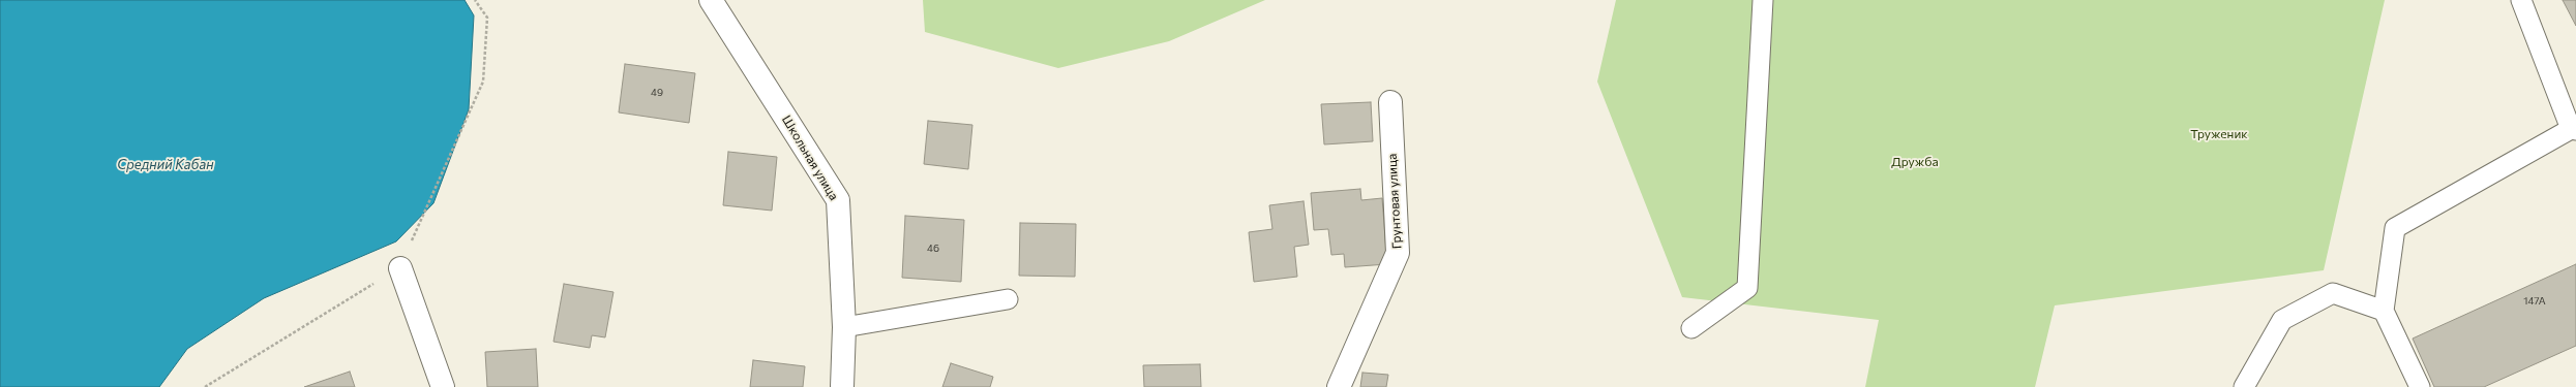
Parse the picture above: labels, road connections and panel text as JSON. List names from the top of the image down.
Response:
{
  "streets": {
    "street": ["Школьная улица", "Грунтовая улица"]
  },
  "water": ["Средний Кабан"],
  "parks": ["Труженик", "Дружба"],
  "house_numbers": ["49", "46", "147А"]
}
